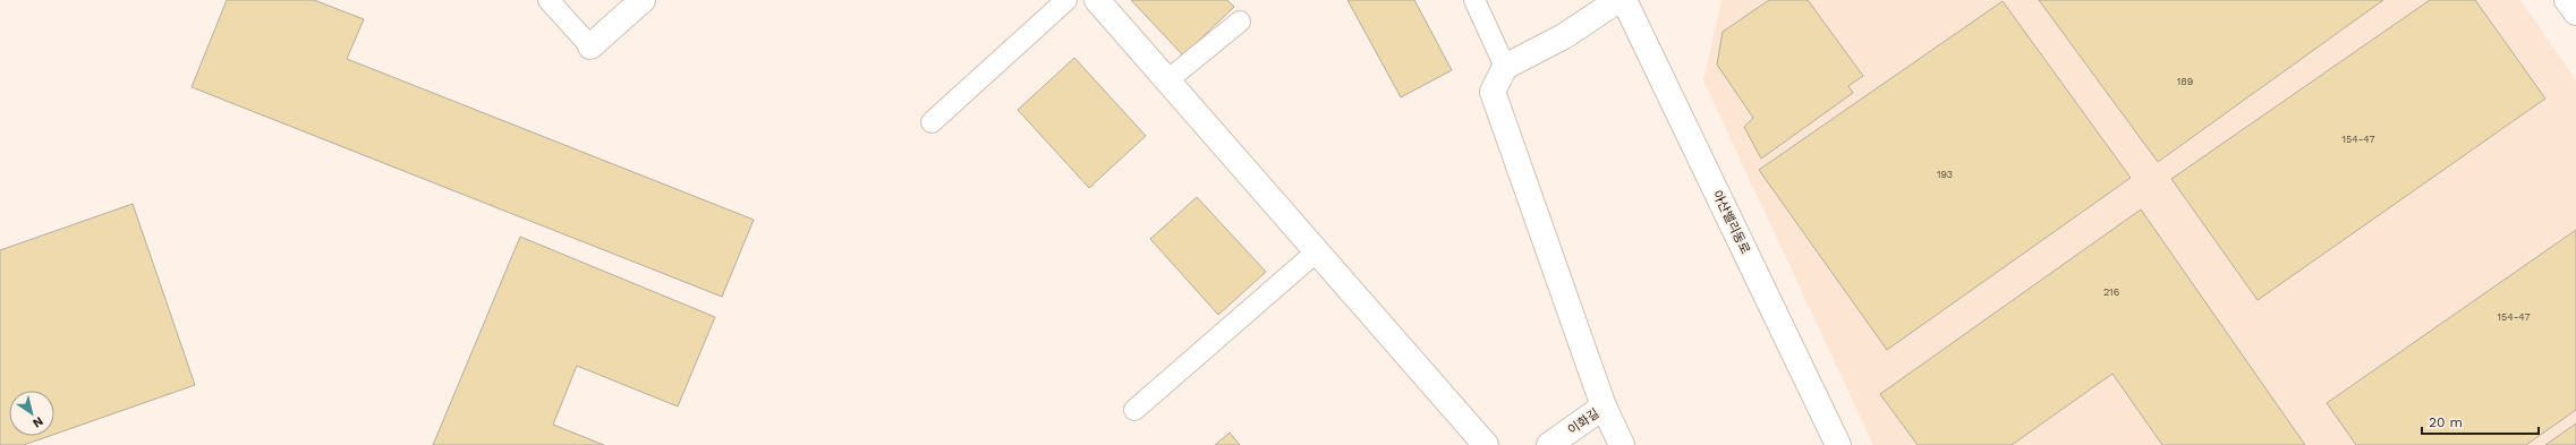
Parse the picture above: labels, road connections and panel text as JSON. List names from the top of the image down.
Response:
{
  "streets": {
    "street": ["아산밸리동로", "이화길"]
  },
  "house_numbers": [
    "189",
    "154-47",
    "193",
    "216",
    "154-47"
  ],
  "scale_bar": "20 m",
  "north": "bottom right"
}
